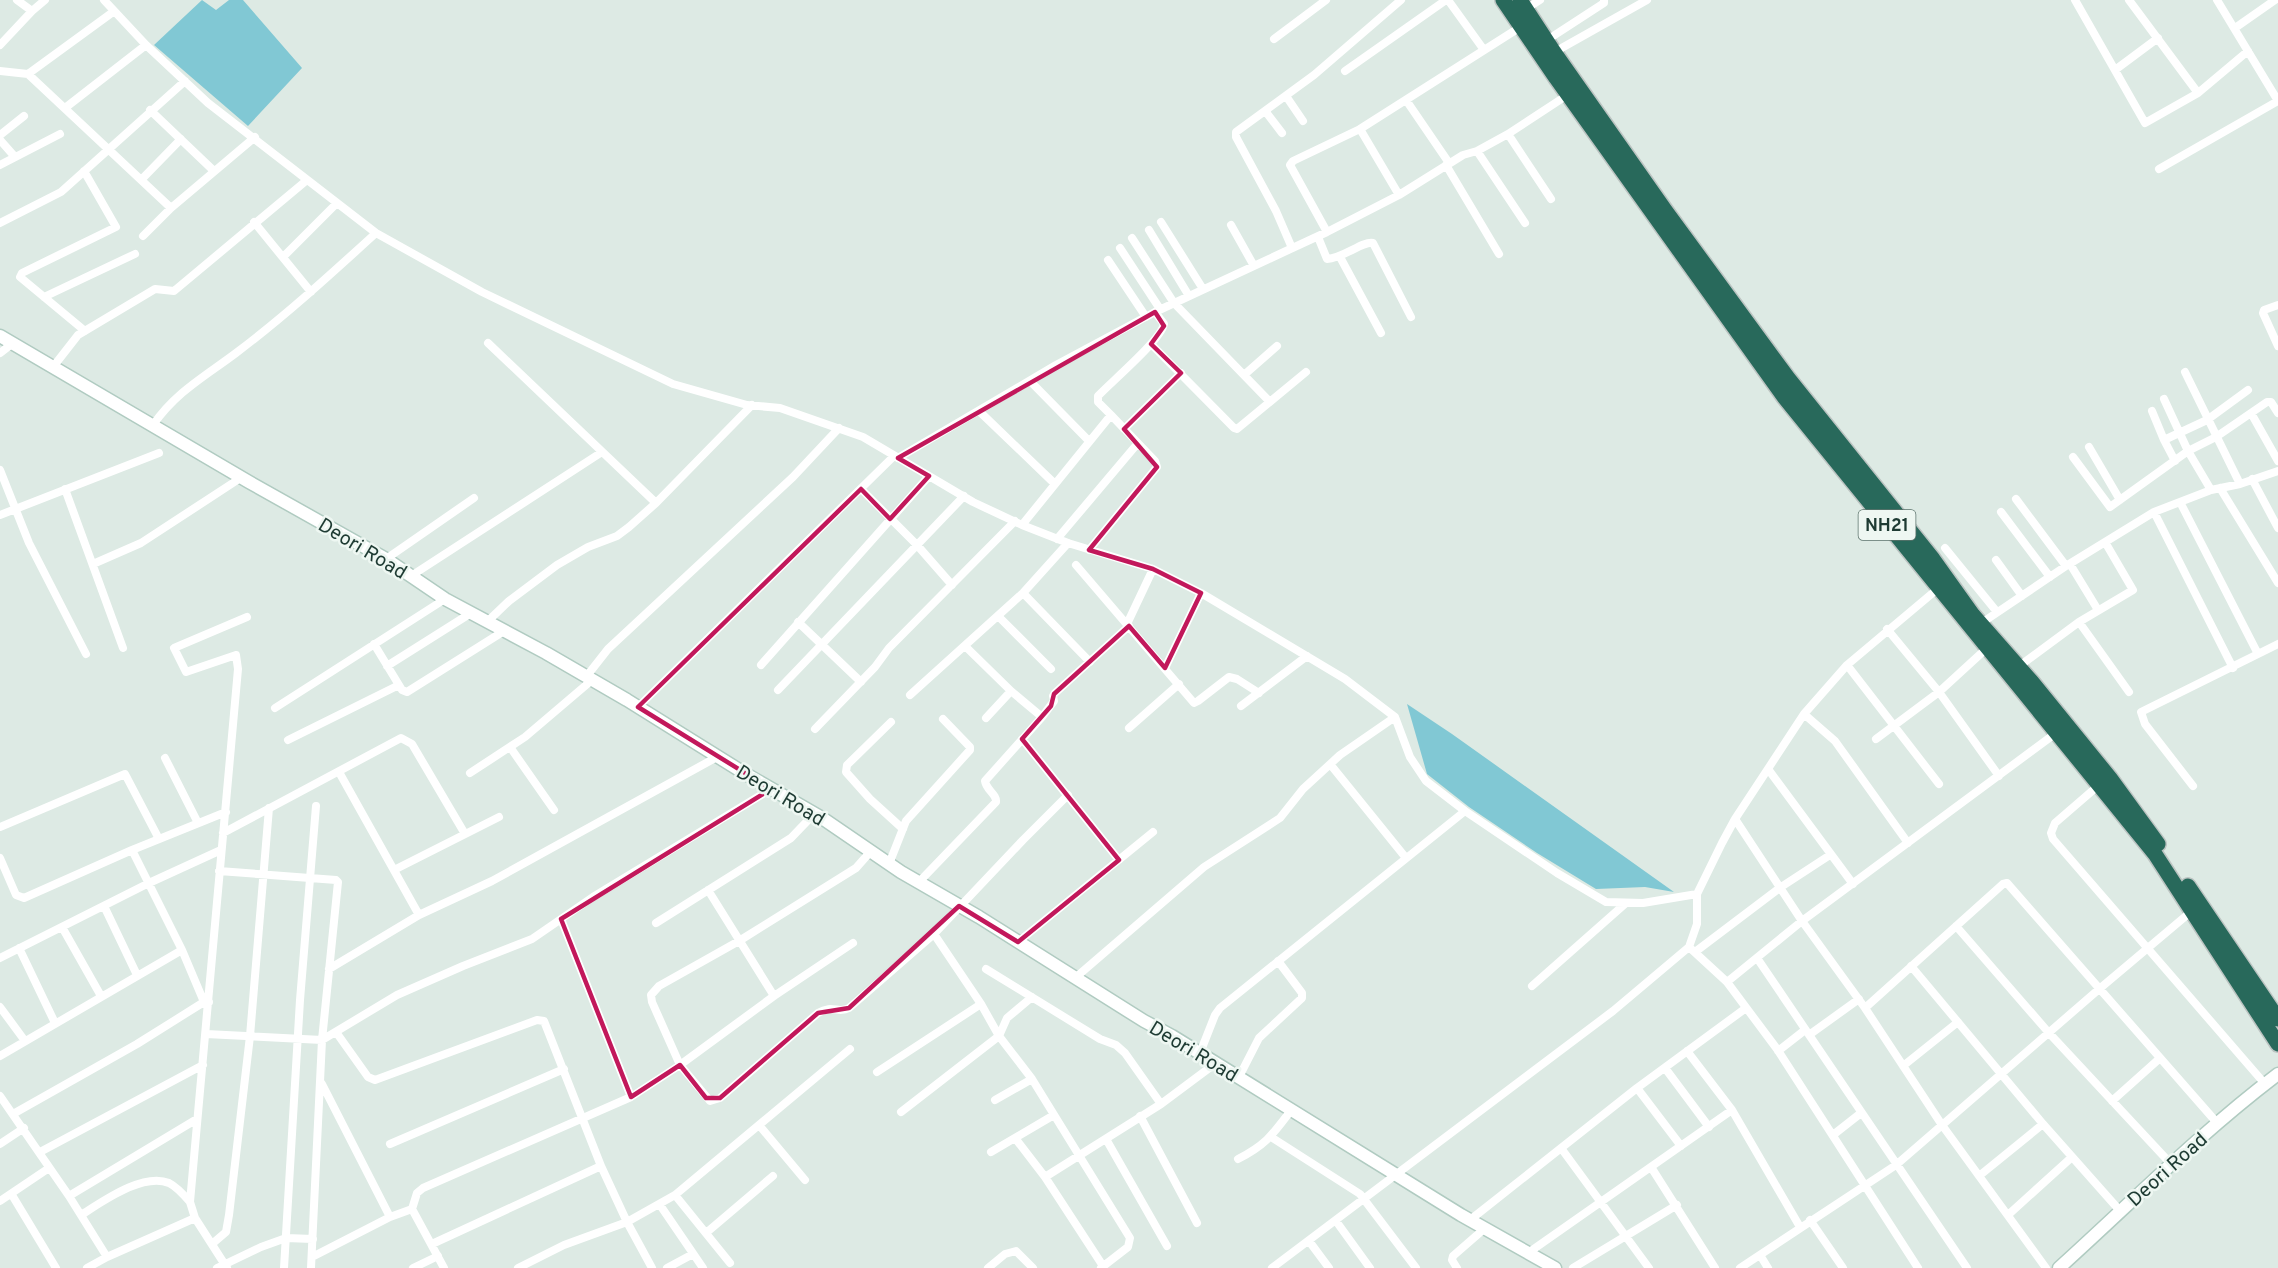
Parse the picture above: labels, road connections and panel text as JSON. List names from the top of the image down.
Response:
{
  "streets": {
    "highway": ["NH21"],
    "street": ["Deori Road"]
  }
}
